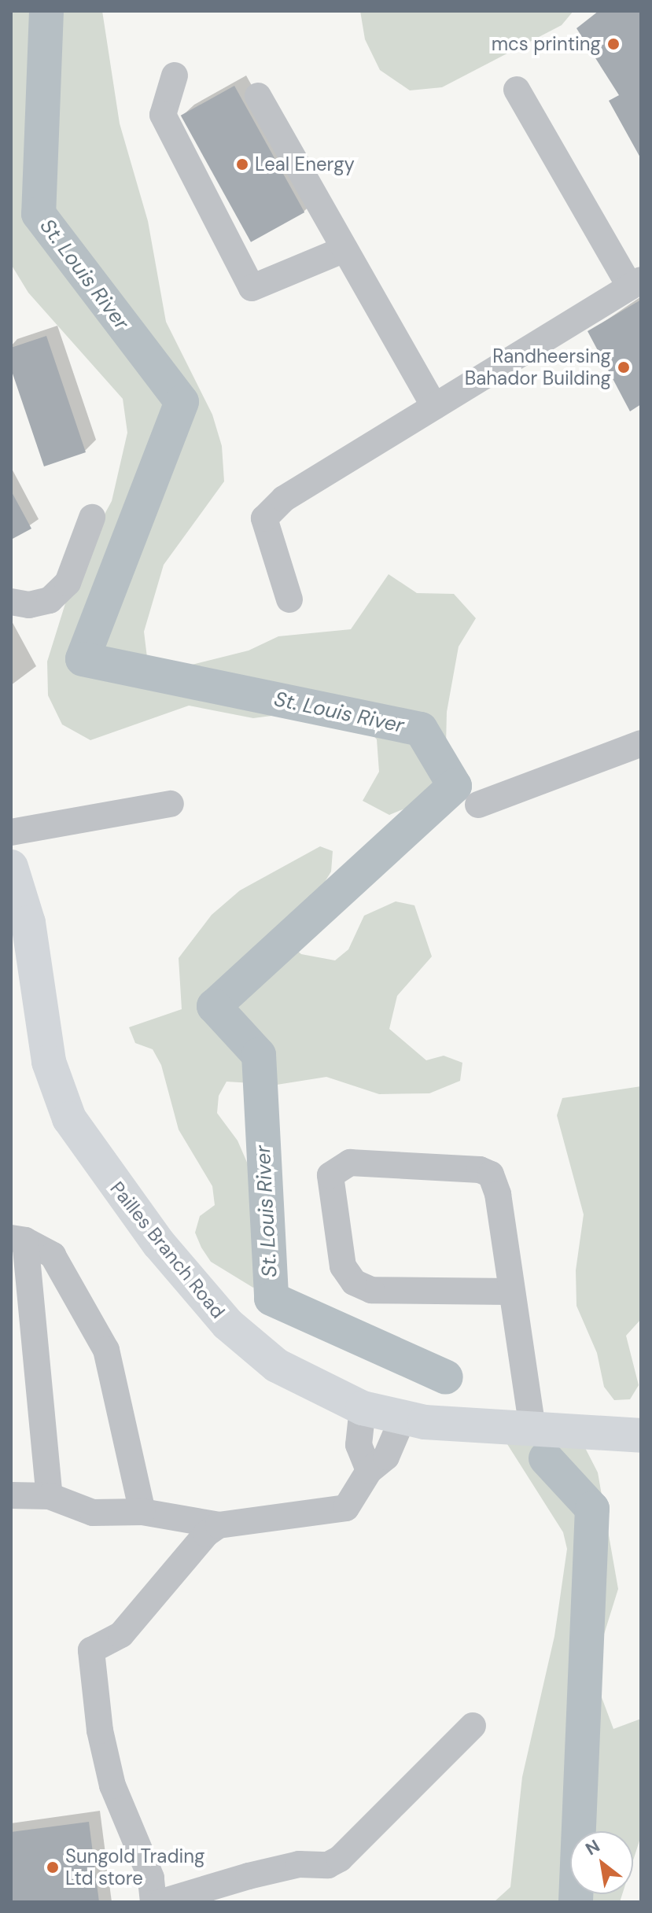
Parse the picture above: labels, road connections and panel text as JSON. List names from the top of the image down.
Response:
{
  "streets": {
    "main road": ["Pailles Branch Road"]
  },
  "water": ["St. Louis River"],
  "places": [
    "mcs printing",
    "Leal Energy",
    "Randheersing Bahador Building",
    "Sungold Trading Ltd store"
  ],
  "north": "top left"
}
